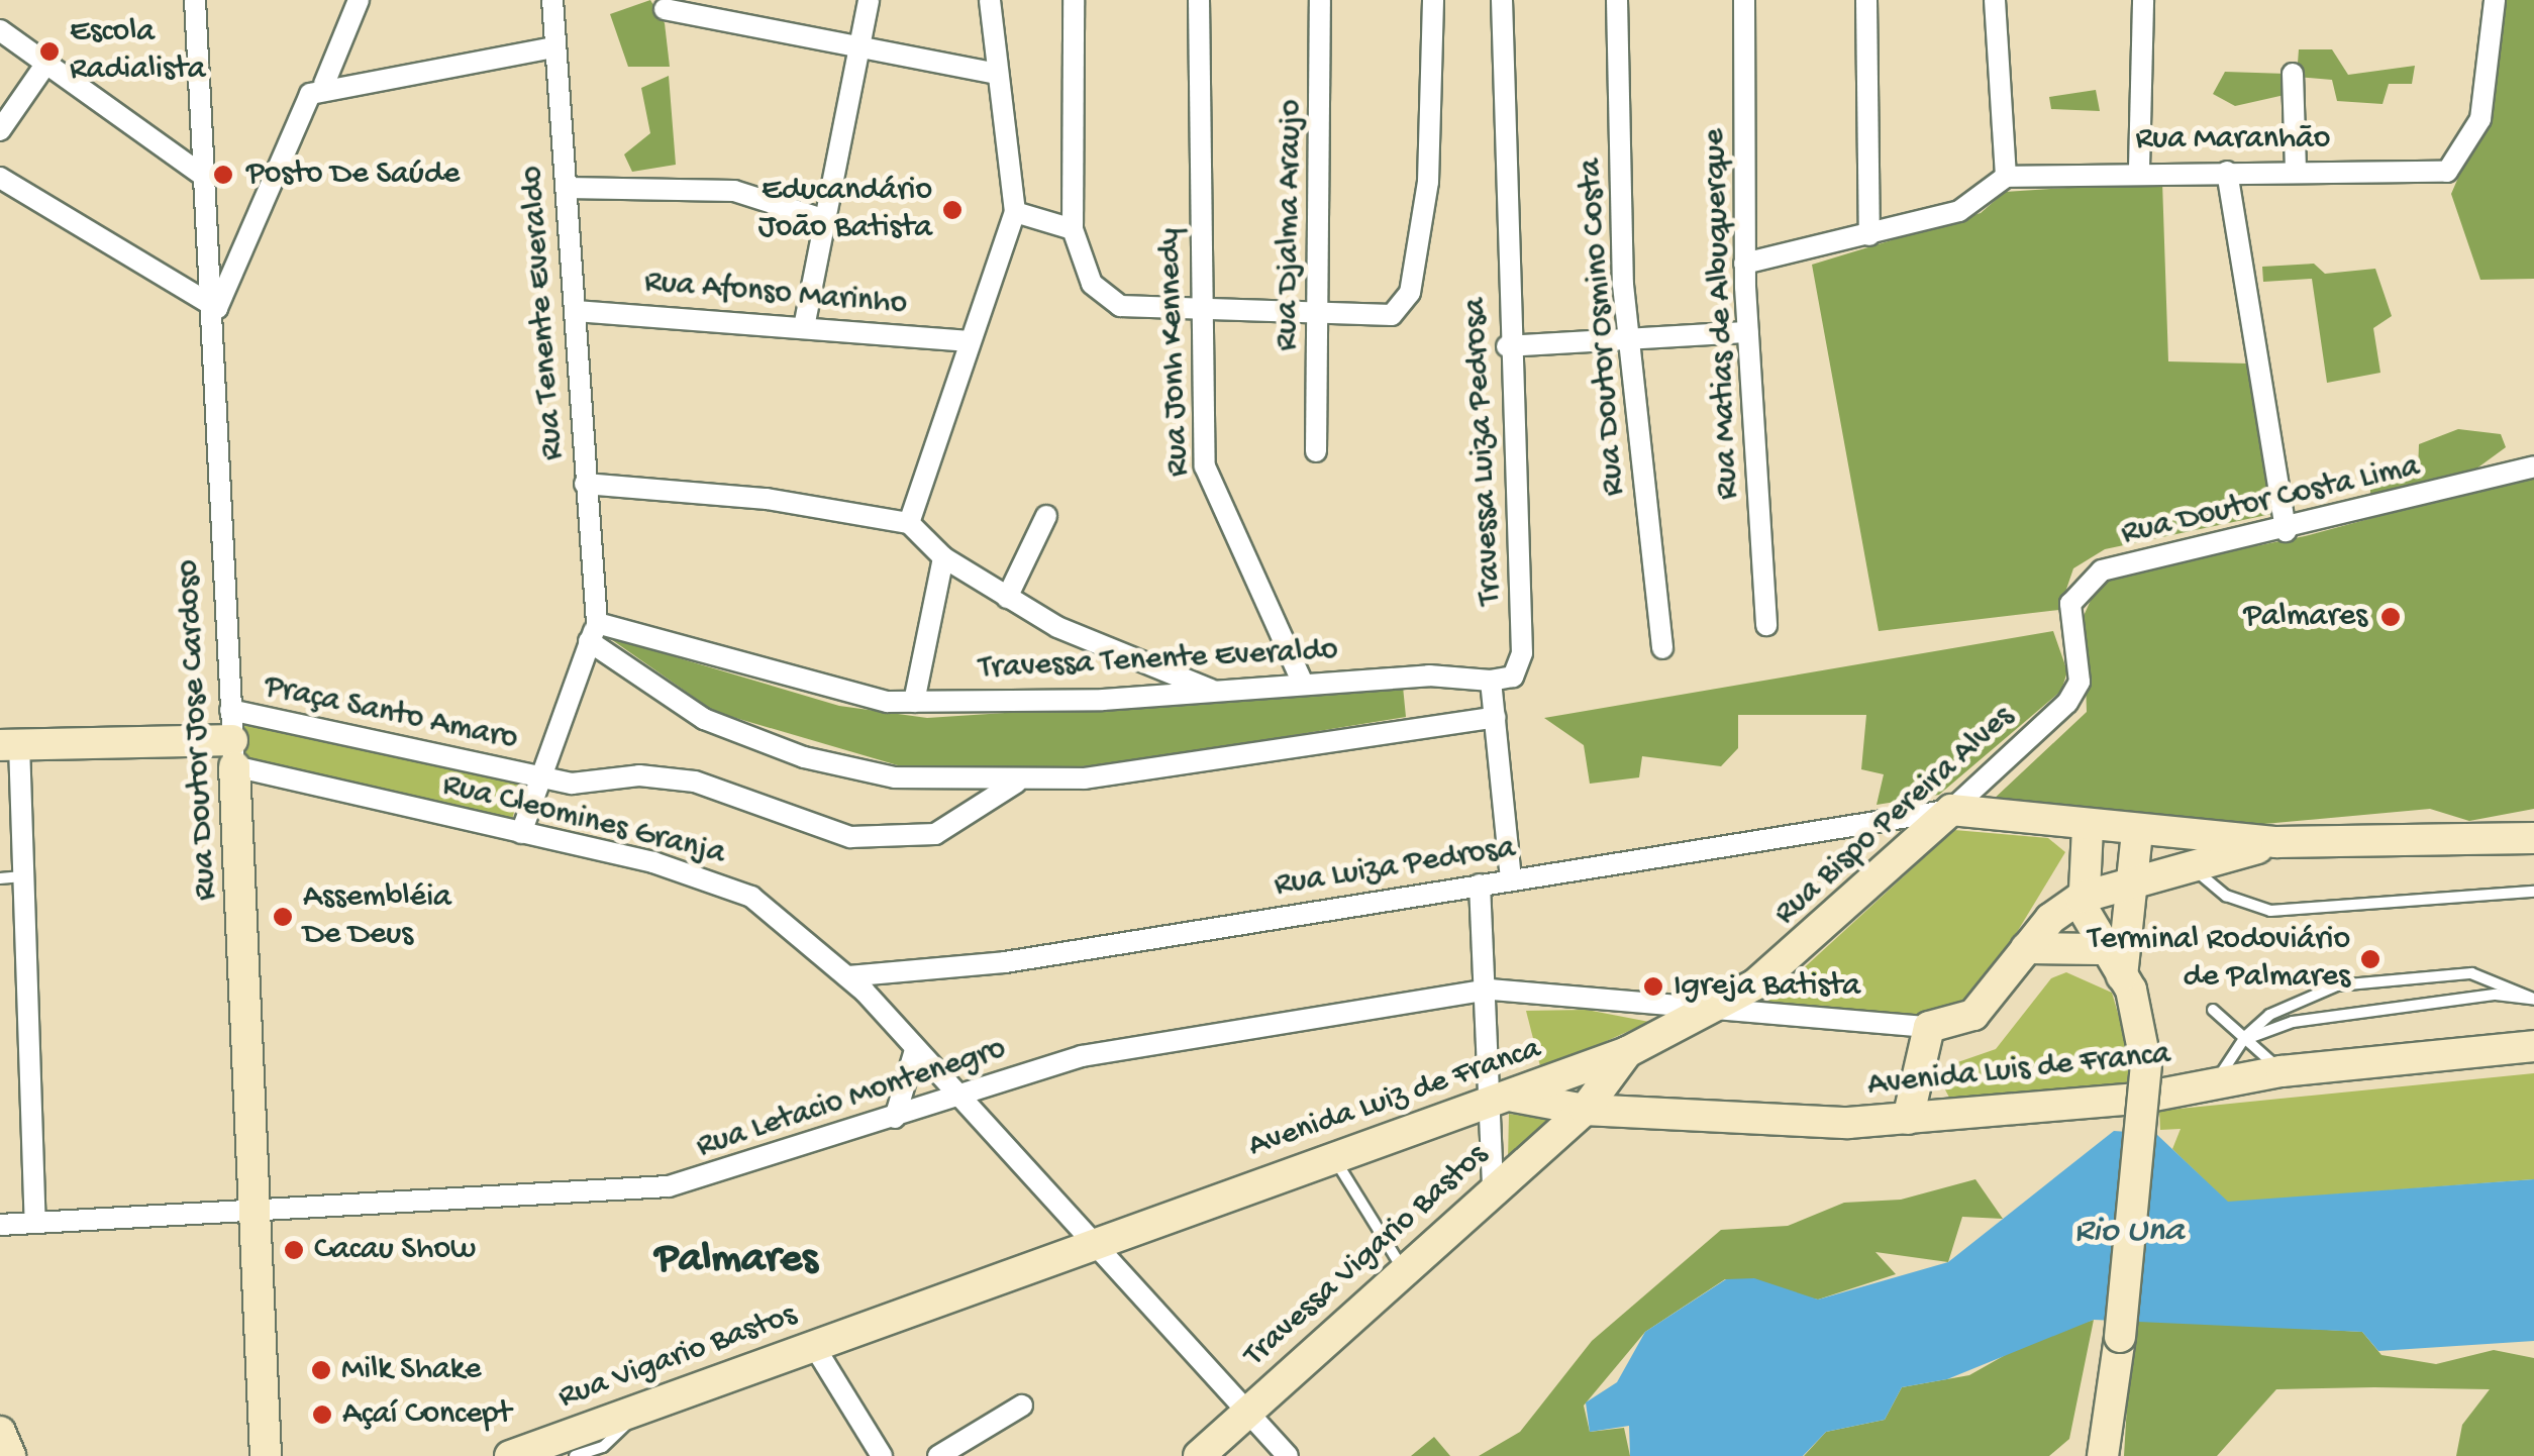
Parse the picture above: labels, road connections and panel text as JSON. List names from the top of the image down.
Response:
{
  "streets": {
    "main road": [
      "Rua Doutor Jose Cardoso",
      "Rua Bispo Pereira Alves",
      "Avenida Luis de Franca",
      "Avenida Luiz de Franca",
      "Travessa Vigario Bastos",
      "Rua Vigario Bastos"
    ],
    "street": [
      "Rua Maranhão",
      "Rua Djalma Araujo",
      "Rua Afonso Marinho",
      "Rua Tenente Everaldo",
      "Rua Matias de Albuquerque",
      "Rua Doutor Osmino Costa",
      "Rua Jonh Kennedy",
      "Travessa Luiza Pedrosa",
      "Rua Doutor Costa Lima",
      "Travessa Tenente Everaldo",
      "Praça Santo Amaro",
      "Rua Cleomines Granja",
      "Rua Luiza Pedrosa",
      "Rua Letacio Montenegro"
    ]
  },
  "crossings": [
    ["Rua Afonso Marinho", "Rua Tenente Everaldo"],
    ["Rua Tenente Everaldo", "Travessa Tenente Everaldo"],
    ["Rua Jonh Kennedy", "Travessa Tenente Everaldo"],
    ["Travessa Luiza Pedrosa", "Travessa Tenente Everaldo"],
    ["Rua Doutor Costa Lima", "Rua Bispo Pereira Alves"],
    ["Praça Santo Amaro", "Rua Doutor Jose Cardoso"],
    ["Praça Santo Amaro", "Rua Cleomines Granja"],
    ["Rua Doutor Jose Cardoso", "Rua Cleomines Granja"],
    ["Rua Doutor Jose Cardoso", "Rua Letacio Montenegro"],
    ["Rua Bispo Pereira Alves", "Rua Luiza Pedrosa"],
    ["Rua Bispo Pereira Alves", "Rua Letacio Montenegro"],
    ["Rua Bispo Pereira Alves", "Avenida Luiz de Franca"],
    ["Rua Cleomines Granja", "Rua Luiza Pedrosa"],
    ["Rua Cleomines Granja", "Rua Letacio Montenegro"],
    ["Rua Cleomines Granja", "Avenida Luiz de Franca"],
    ["Rua Cleomines Granja", "Travessa Vigario Bastos"],
    ["Rua Cleomines Granja", "Rua Vigario Bastos"],
    ["Avenida Luis de Franca", "Avenida Luiz de Franca"],
    ["Avenida Luis de Franca", "Travessa Vigario Bastos"],
    ["Rua Letacio Montenegro", "Avenida Luiz de Franca"],
    ["Avenida Luiz de Franca", "Travessa Vigario Bastos"],
    ["Avenida Luiz de Franca", "Rua Vigario Bastos"]
  ],
  "districts": ["Palmares"],
  "water": ["Rio Una"],
  "places": [
    "Escola Radialista",
    "Posto De Saúde",
    "Educandário João Batista",
    "Palmares",
    "Assembléia De Deus",
    "Terminal Rodoviário de Palmares",
    "Igreja Batista",
    "Cacau Show",
    "Milk Shake",
    "Açaí Concept"
  ]
}
